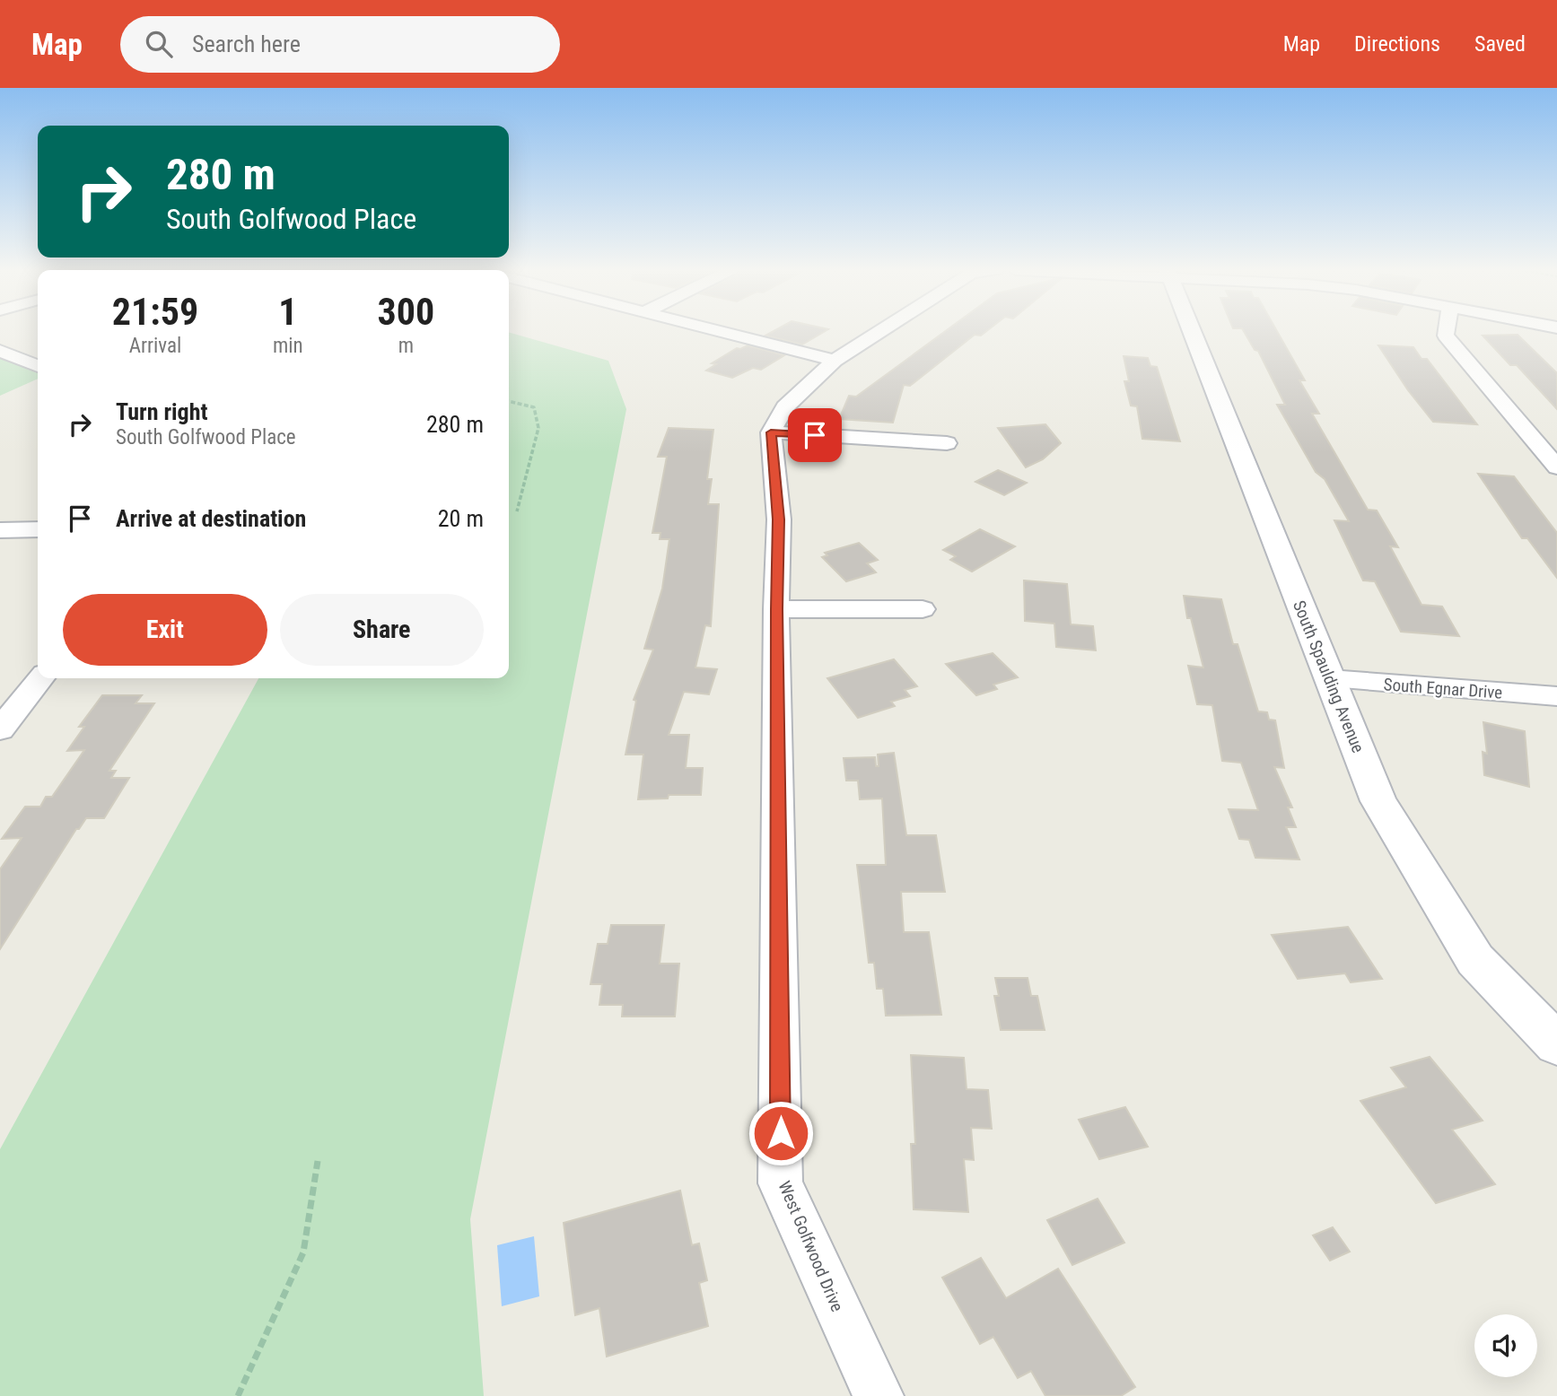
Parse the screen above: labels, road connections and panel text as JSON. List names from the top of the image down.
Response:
{
  "streets": {
    "street": ["South Spaulding Avenue", "South Egnar Drive", "West Golfwood Drive"]
  },
  "crossings": [
    ["South Spaulding Avenue", "South Egnar Drive"]
  ],
  "page": {
    "header": "Map",
    "search": "Search here",
    "nav": ["Map", "Directions", "Saved"],
    "turn": ["280 m", "South Golfwood Place"],
    "eta": [
      "21:59",
      "Arrival",
      "1",
      "min",
      "300",
      "m"
    ],
    "list": [
      {
        "name": "Turn right",
        "note": "South Golfwood Place",
        "value": "280 m"
      },
      {
        "name": "Arrive at destination",
        "value": "20 m"
      }
    ],
    "buttons": ["Exit", "Share"]
  }
}
